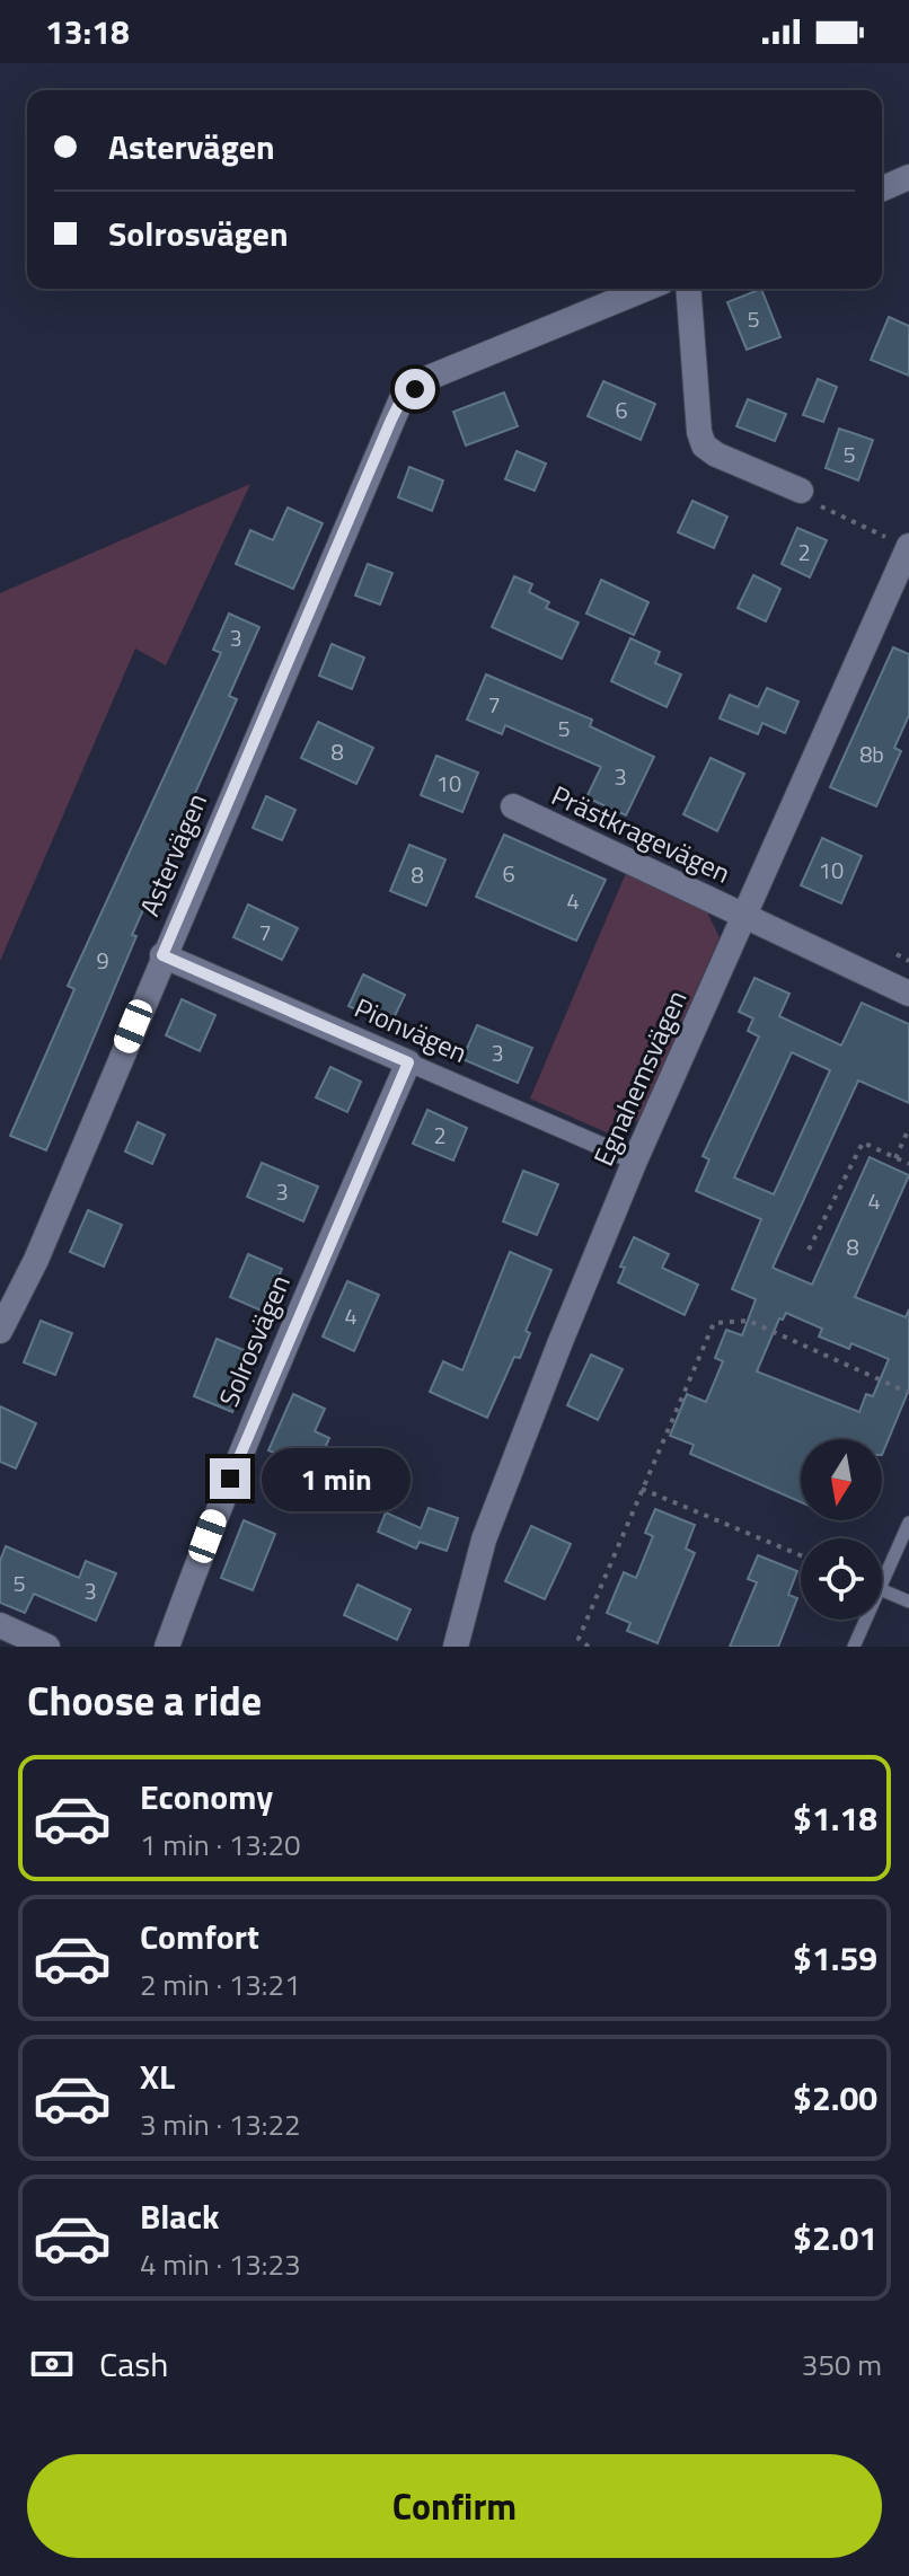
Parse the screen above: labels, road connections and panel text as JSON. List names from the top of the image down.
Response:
{
  "streets": {
    "street": [
      "Prästkragevägen",
      "Astervägen",
      "Pionvägen",
      "Egnahemsvägen",
      "Solrosvägen"
    ]
  },
  "crossings": [
    ["Prästkragevägen", "Egnahemsvägen"],
    ["Astervägen", "Pionvägen"],
    ["Pionvägen", "Egnahemsvägen"],
    ["Pionvägen", "Solrosvägen"]
  ],
  "house_numbers": [
    "5",
    "6",
    "5",
    "2",
    "3",
    "7",
    "5",
    "8",
    "8b",
    "3",
    "10",
    "10",
    "6",
    "8",
    "4",
    "7",
    "9",
    "3",
    "2",
    "3",
    "4",
    "8",
    "4",
    "5",
    "3"
  ],
  "north": "bottom",
  "page": {
    "status": "13:18",
    "banner": ["Astervägen", "Solrosvägen"],
    "bubble": "1 min",
    "heading": "Choose a ride",
    "list": [
      {
        "name": "Economy",
        "note": "1 min · 13:20",
        "value": "$1.18"
      },
      {
        "name": "Comfort",
        "note": "2 min · 13:21",
        "value": "$1.59"
      },
      {
        "name": "XL",
        "note": "3 min · 13:22",
        "value": "$2.00"
      },
      {
        "name": "Black",
        "note": "4 min · 13:23",
        "value": "$2.01"
      }
    ],
    "pay": ["Cash", "350 m"],
    "buttons": "Confirm"
  }
}
